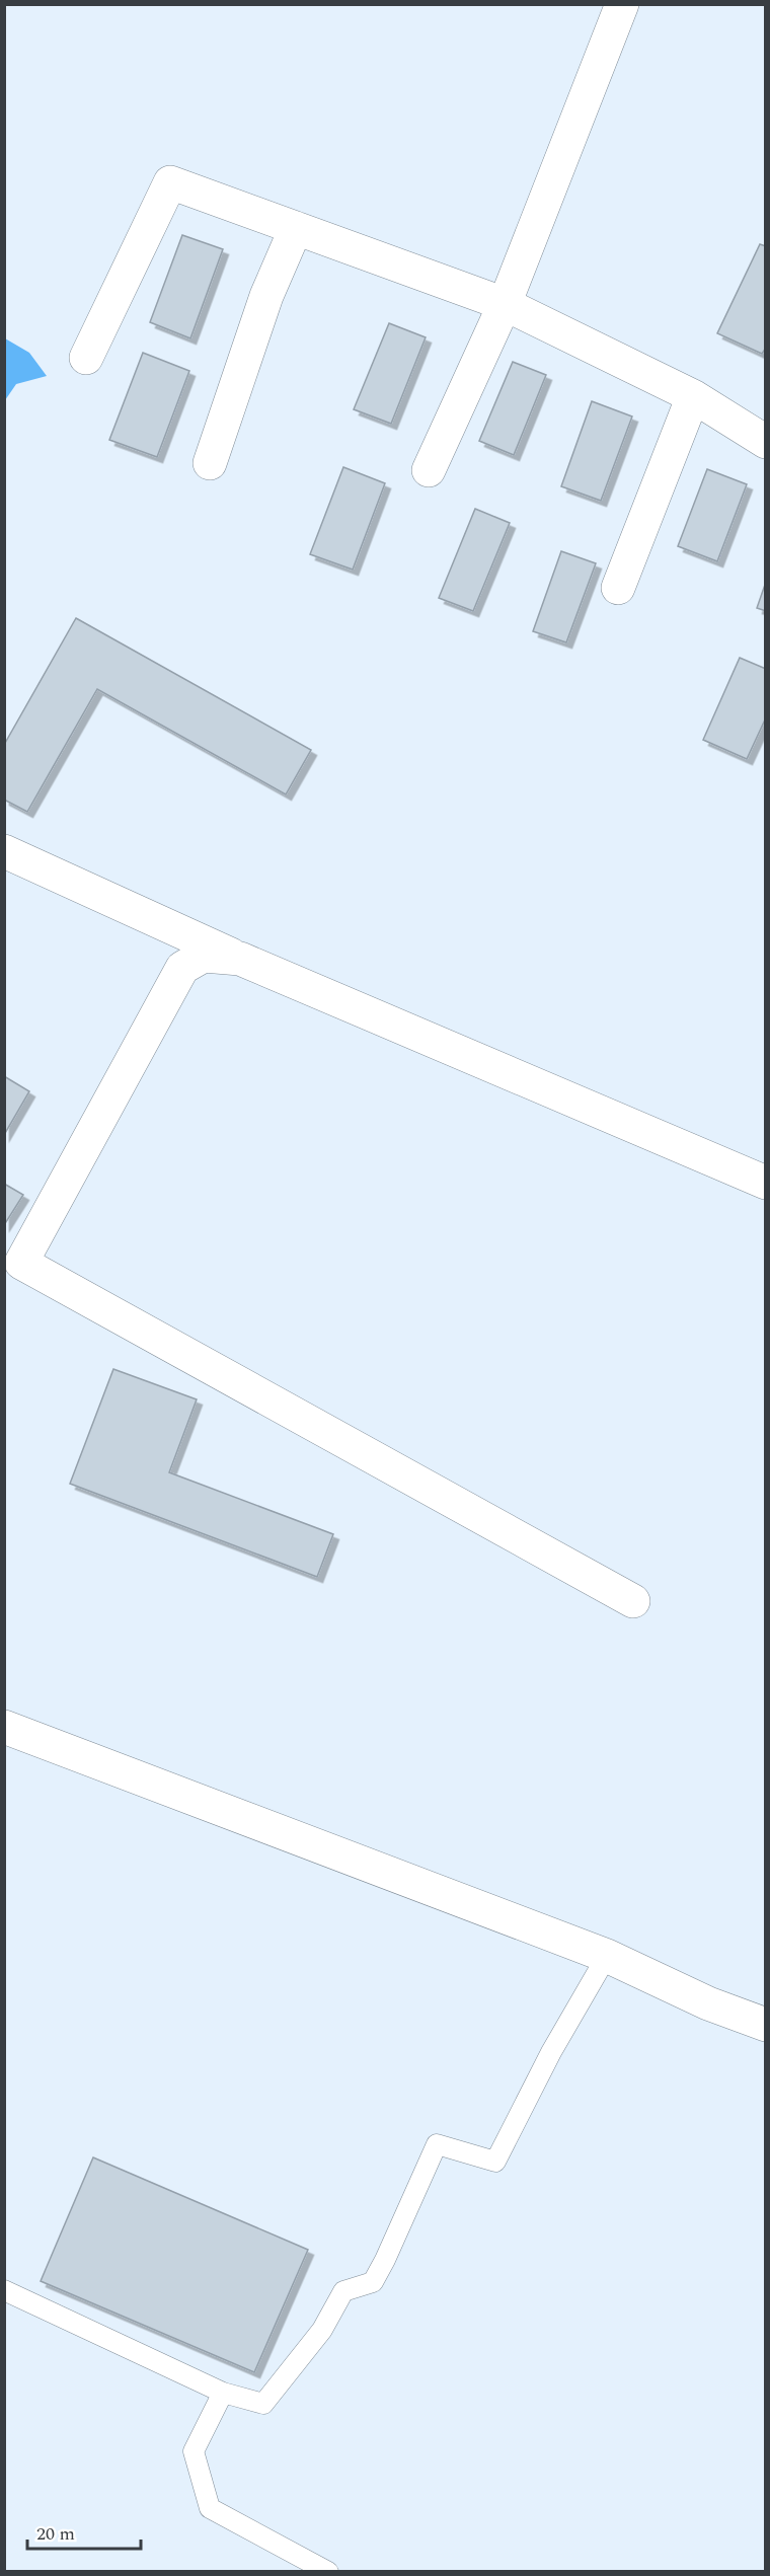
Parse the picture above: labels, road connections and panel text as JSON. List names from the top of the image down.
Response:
{
  "scale_bar": "20 m"
}
